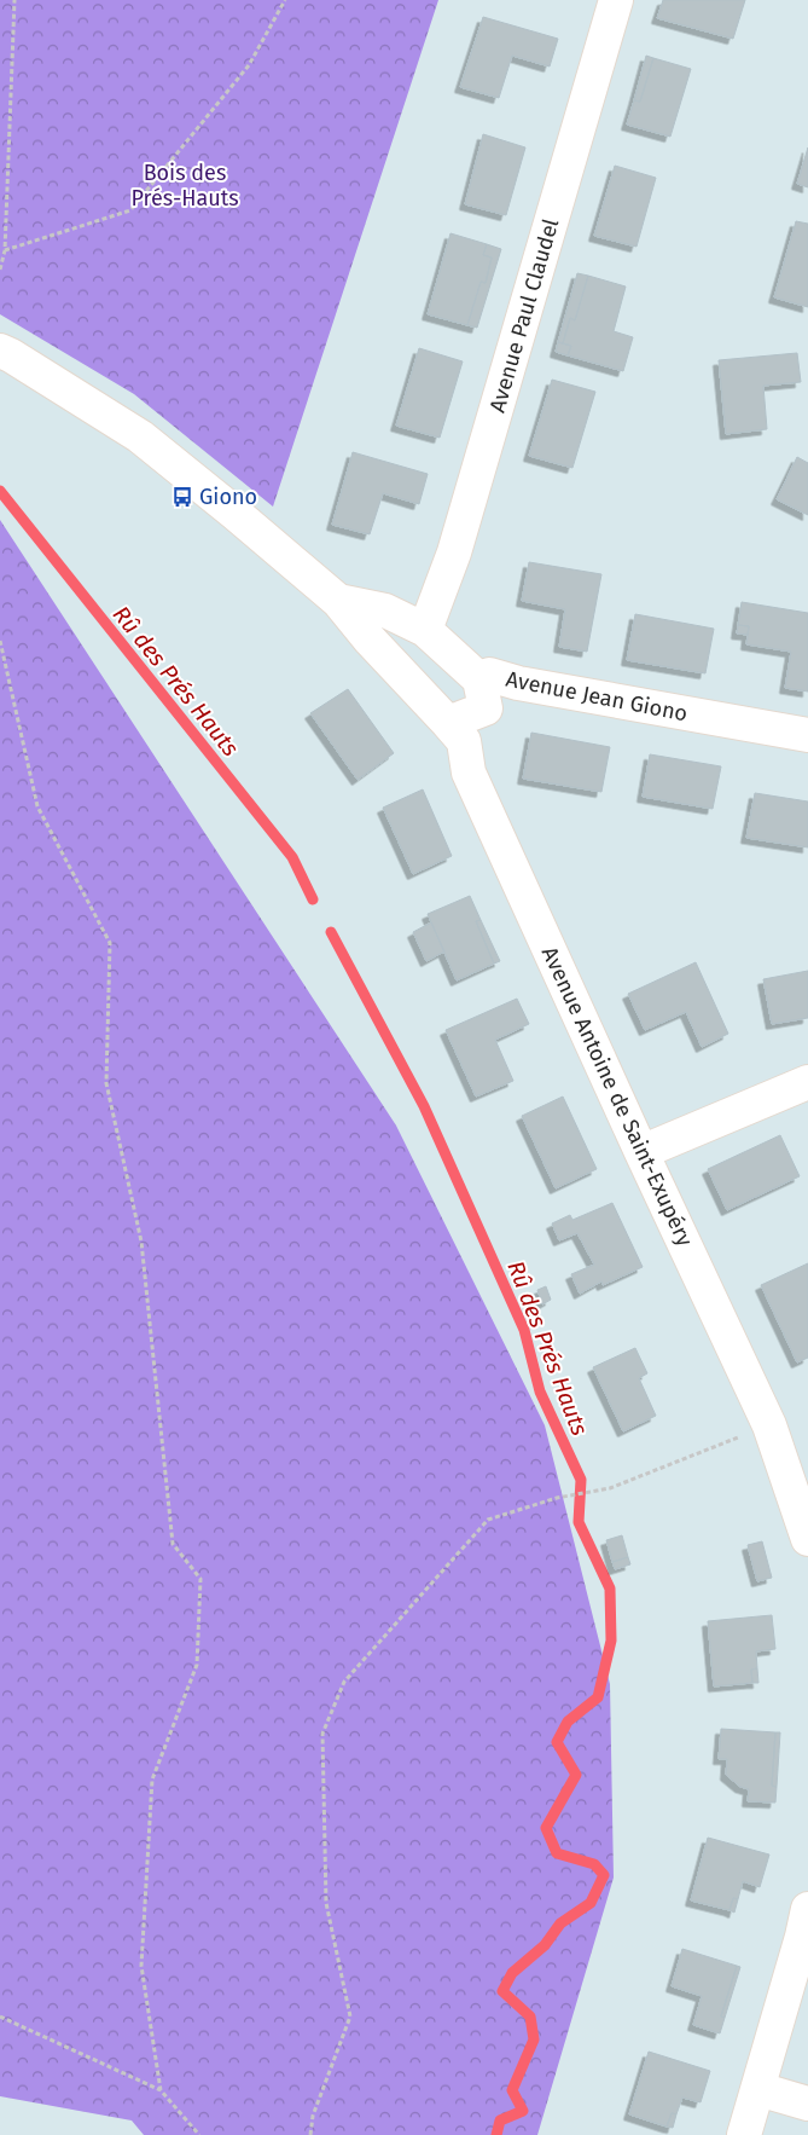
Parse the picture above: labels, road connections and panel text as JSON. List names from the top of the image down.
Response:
{
  "streets": {
    "street": ["Avenue Paul Claudel", "Avenue Jean Giono", "Avenue Antoine de Saint-Exupéry"]
  },
  "crossings": [
    ["Avenue Paul Claudel", "Avenue Jean Giono"],
    ["Avenue Jean Giono", "Avenue Antoine de Saint-Exupéry"]
  ],
  "water": ["Rû des Prés Hauts"],
  "parks": ["Bois des Prés-Hauts"],
  "places": {
    "bus stop": ["Giono"]
  }
}
